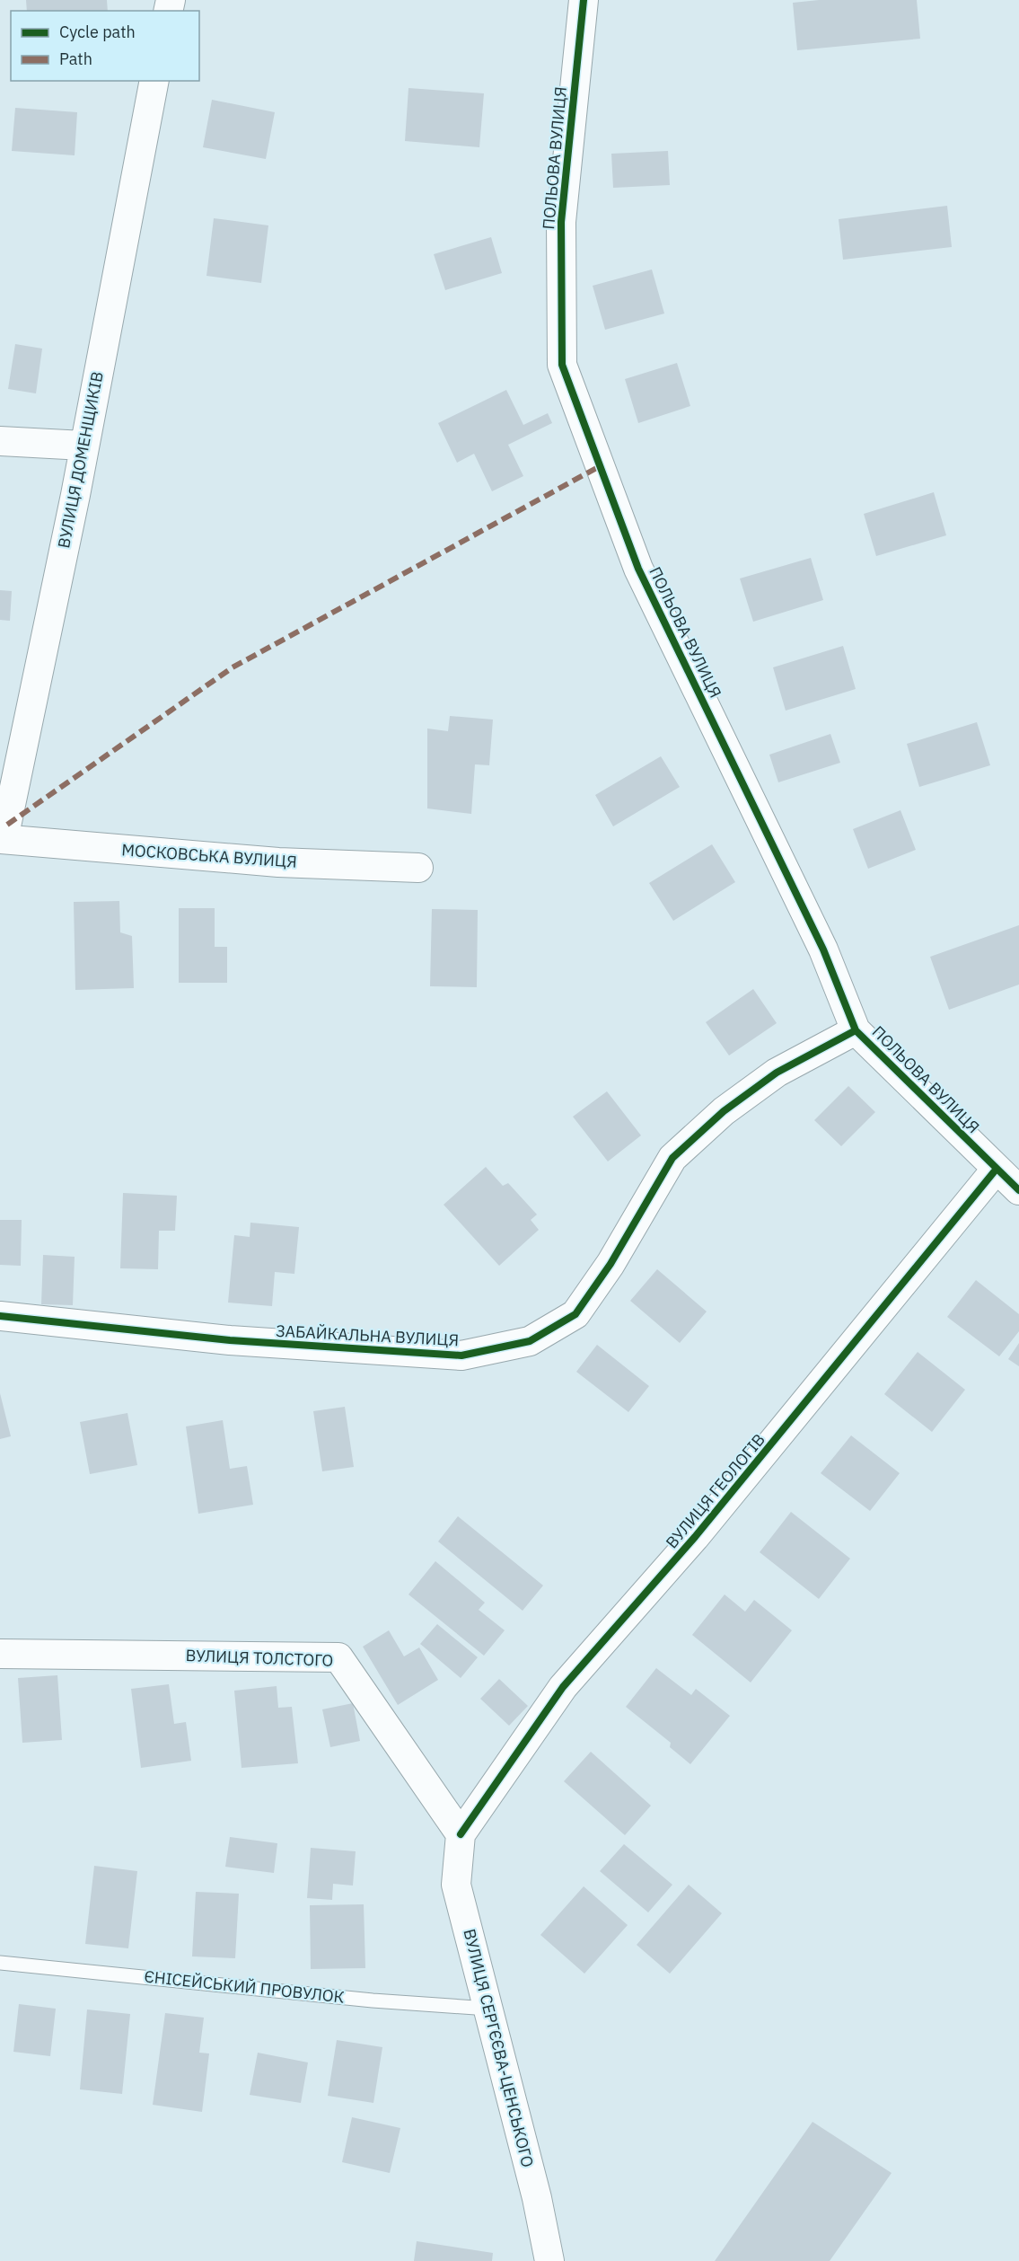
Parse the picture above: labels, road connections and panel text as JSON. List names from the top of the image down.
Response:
{
  "streets": {
    "street": [
      "ПОЛЬОВА ВУЛИЦЯ",
      "ВУЛИЦЯ ДОМЕНЩИКІВ",
      "МОСКОВСЬКА ВУЛИЦЯ",
      "ЗАБАЙКАЛЬНА ВУЛИЦЯ",
      "ВУЛИЦЯ ГЕОЛОГІВ",
      "ВУЛИЦЯ ТОЛСТОГО",
      "ВУЛИЦЯ СЕРГЄЄВА-ЦЕНСЬКОГО"
    ],
    "lane": ["ЄНІСЕЙСЬКИЙ ПРОВУЛОК"]
  },
  "crossings": [
    ["ПОЛЬОВА ВУЛИЦЯ", "ЗАБАЙКАЛЬНА ВУЛИЦЯ"],
    ["ПОЛЬОВА ВУЛИЦЯ", "ВУЛИЦЯ ГЕОЛОГІВ"],
    ["ВУЛИЦЯ ДОМЕНЩИКІВ", "МОСКОВСЬКА ВУЛИЦЯ"],
    ["ВУЛИЦЯ ГЕОЛОГІВ", "ВУЛИЦЯ ТОЛСТОГО"],
    ["ВУЛИЦЯ ГЕОЛОГІВ", "ВУЛИЦЯ СЕРГЄЄВА-ЦЕНСЬКОГО"],
    ["ВУЛИЦЯ ТОЛСТОГО", "ВУЛИЦЯ СЕРГЄЄВА-ЦЕНСЬКОГО"],
    ["ЄНІСЕЙСЬКИЙ ПРОВУЛОК", "ВУЛИЦЯ СЕРГЄЄВА-ЦЕНСЬКОГО"]
  ],
  "legend": ["Cycle path", "Path"]
}
